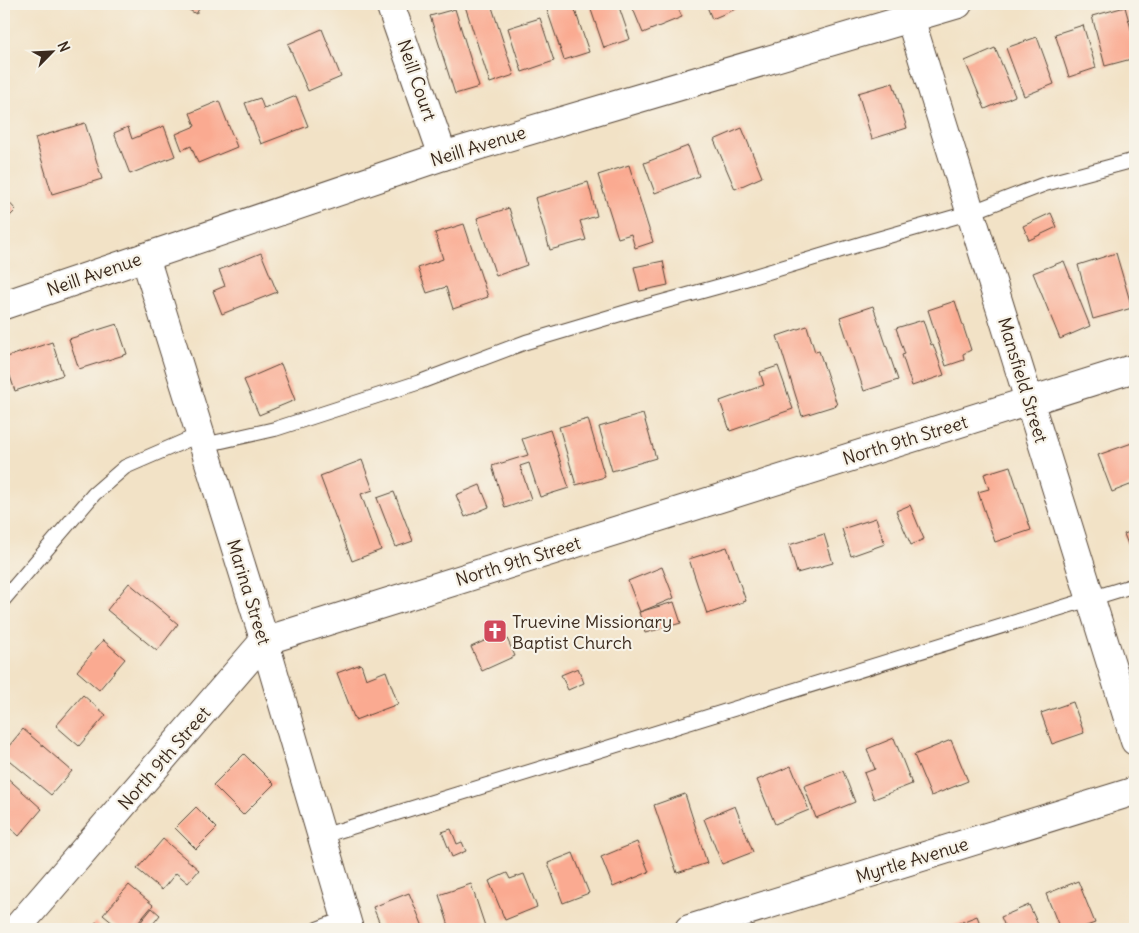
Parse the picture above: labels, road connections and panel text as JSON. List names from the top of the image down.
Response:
{
  "streets": {
    "street": [
      "Neill Court",
      "Neill Avenue",
      "Mansfield Street",
      "North 9th Street",
      "Marina Street",
      "Myrtle Avenue"
    ]
  },
  "crossings": [
    ["Neill Court", "Neill Avenue"],
    ["Neill Avenue", "Mansfield Street"],
    ["Neill Avenue", "Marina Street"],
    ["Mansfield Street", "North 9th Street"],
    ["North 9th Street", "Marina Street"]
  ],
  "places": {
    "church": ["Truevine Missionary Baptist Church"]
  },
  "north": "top right"
}
